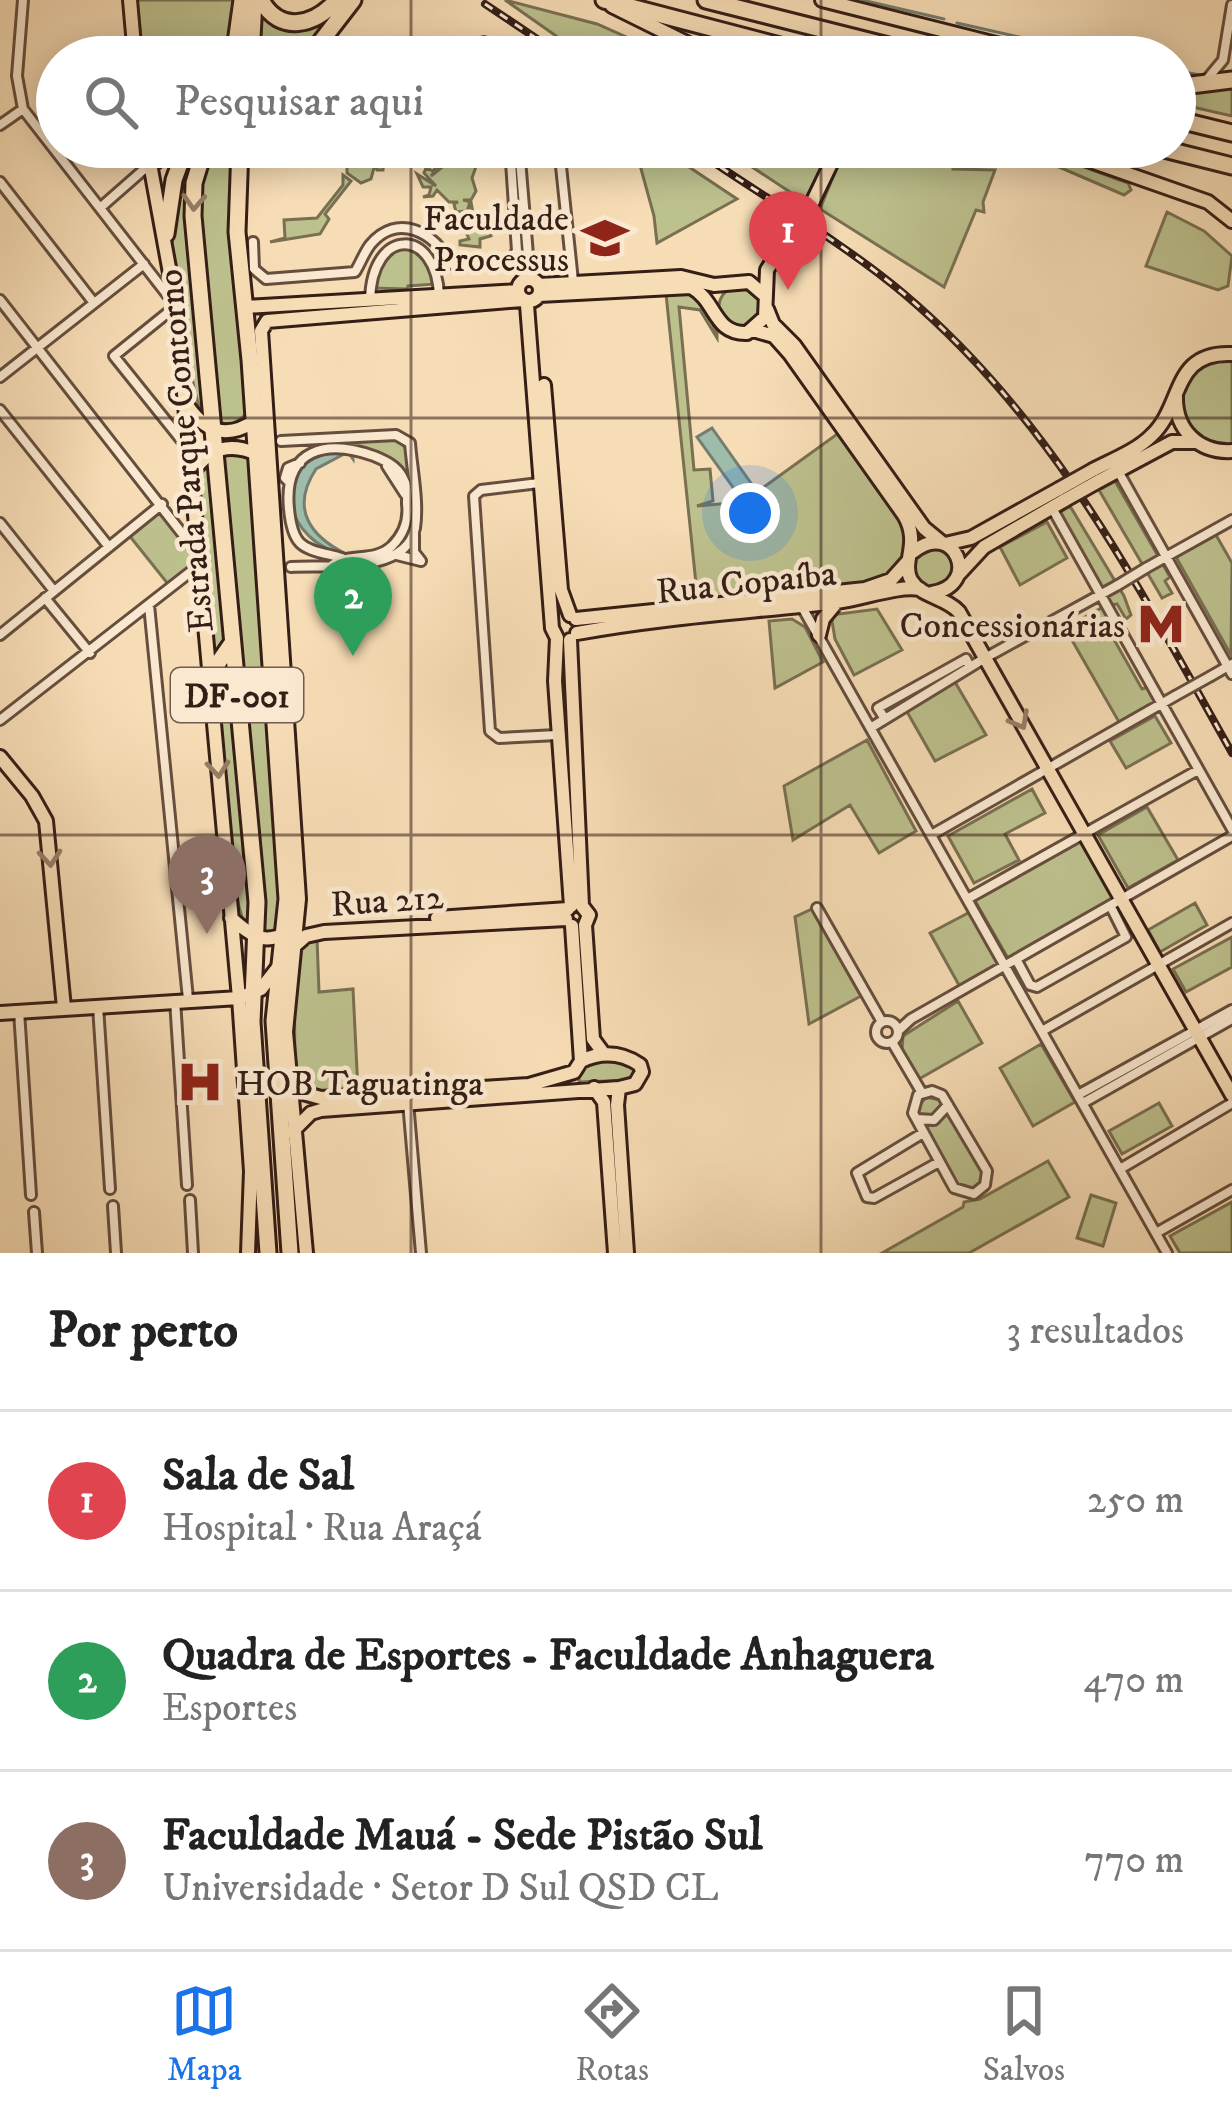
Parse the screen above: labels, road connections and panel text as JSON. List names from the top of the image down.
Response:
{
  "streets": {
    "highway": ["Estrada Parque Contorno", "DF-001"],
    "main road": ["Rua Copaíba", "Rua 212"]
  },
  "crossings": [
    ["Estrada Parque Contorno", "Rua 212"]
  ],
  "places": {
    "school or university": ["Faculdade Processus"],
    "metro station": ["Concessionárias"],
    "hospital": ["HOB Taguatinga"]
  },
  "page": {
    "search": "Pesquisar aqui",
    "pins": ["1", "2", "3"],
    "heading": ["Por perto", "3 resultados"],
    "list": [
      {
        "mark": "1",
        "name": "Sala de Sal",
        "note": "Hospital · Rua Araçá",
        "value": "250 m"
      },
      {
        "mark": "2",
        "name": "Quadra de Esportes - Faculdade Anhaguera",
        "note": "Esportes",
        "value": "470 m"
      },
      {
        "mark": "3",
        "name": "Faculdade Mauá - Sede Pistão Sul",
        "note": "Universidade · Setor D Sul QSD CL",
        "value": "770 m"
      }
    ],
    "nav": ["Mapa", "Rotas", "Salvos"]
  }
}
